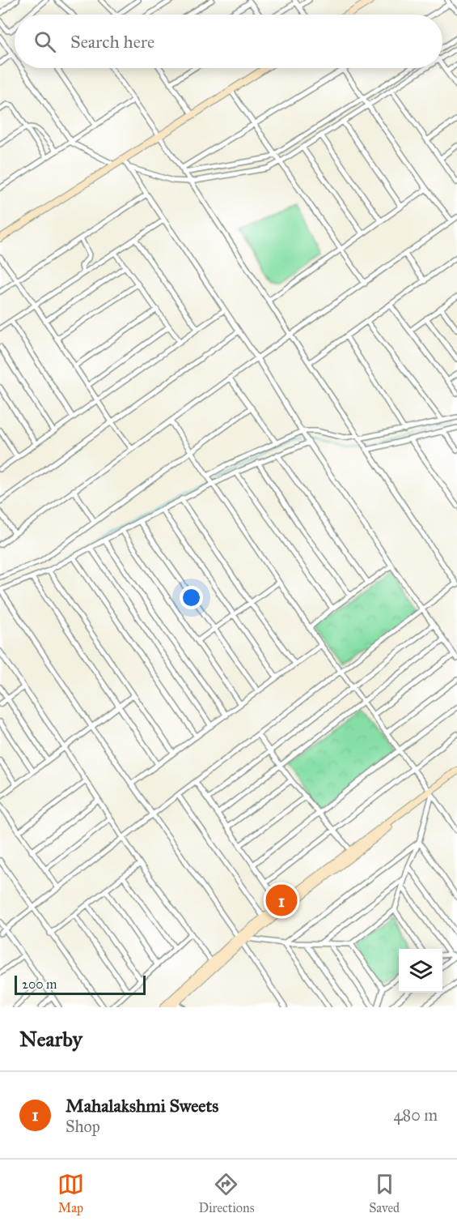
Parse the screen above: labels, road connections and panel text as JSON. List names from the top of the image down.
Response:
{
  "scale_bar": "200 m",
  "page": {
    "search": "Search here",
    "pins": "1",
    "scale": "200 m",
    "heading": "Nearby",
    "list": [
      {
        "mark": "1",
        "name": "Mahalakshmi Sweets",
        "note": "Shop",
        "value": "480 m"
      }
    ],
    "nav": ["Map", "Directions", "Saved"]
  }
}
